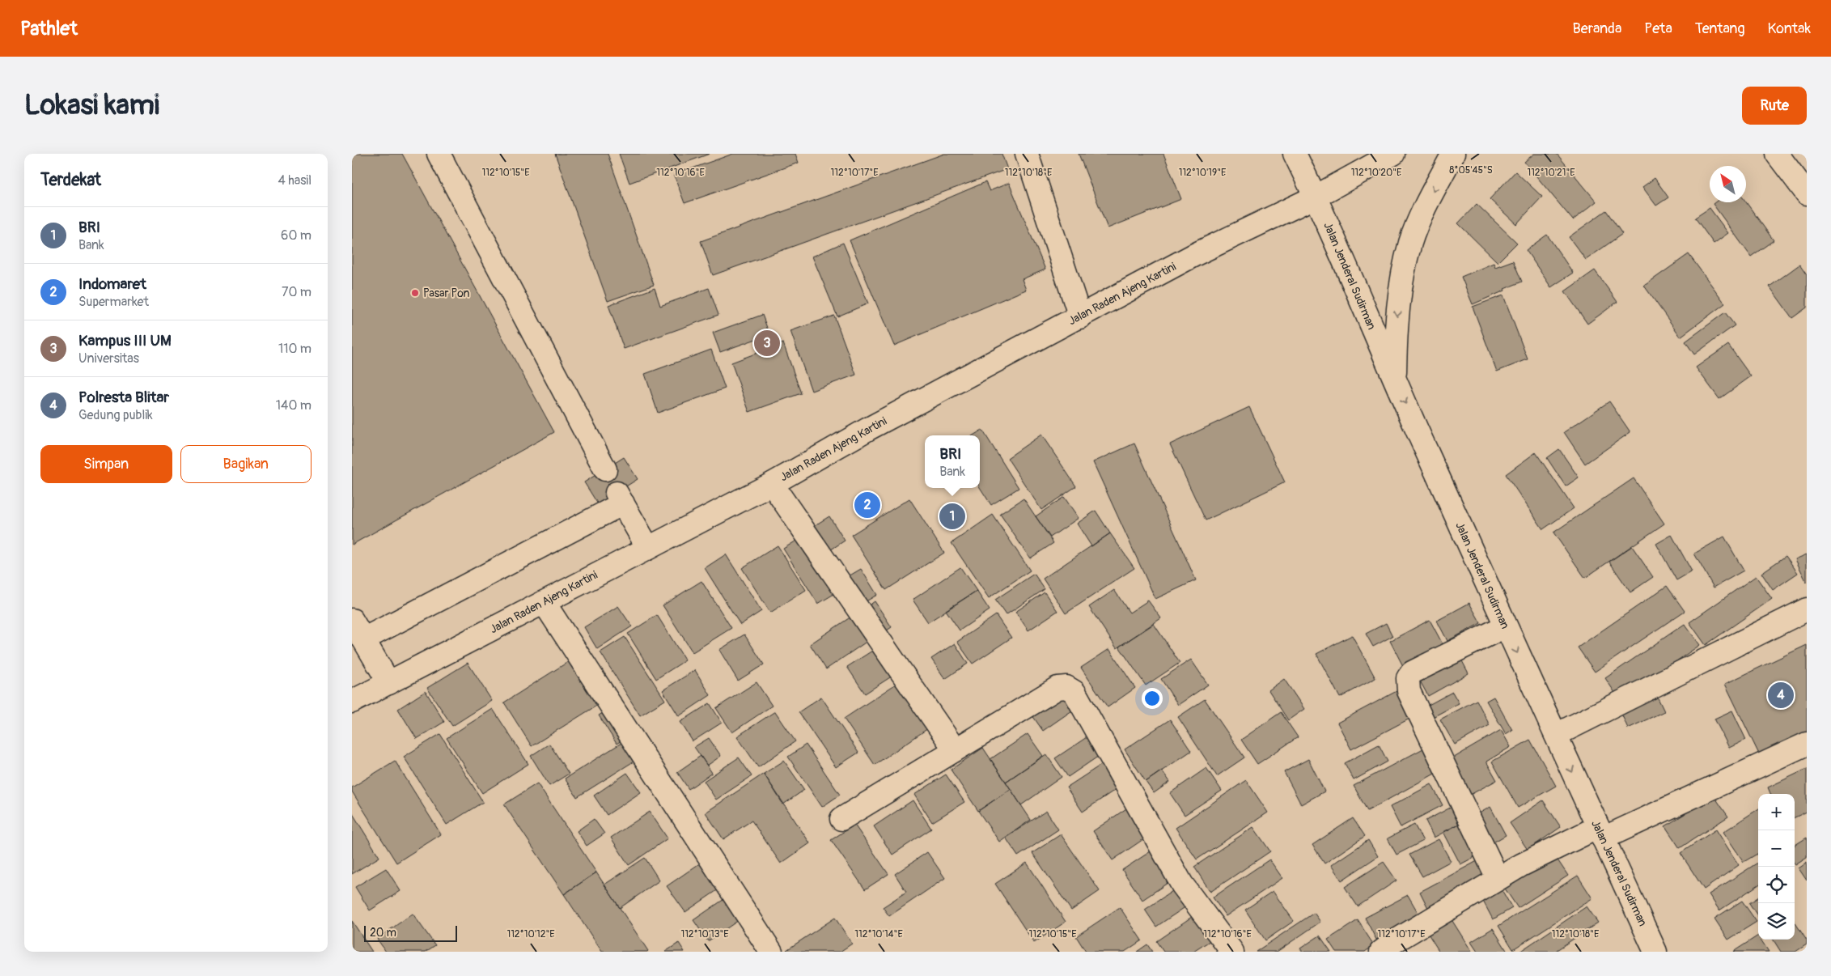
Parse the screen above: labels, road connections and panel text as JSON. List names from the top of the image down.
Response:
{
  "streets": {
    "main road": ["Jalan Jenderal Sudirman", "Jalan Raden Ajeng Kartini"]
  },
  "crossings": [
    ["Jalan Jenderal Sudirman", "Jalan Raden Ajeng Kartini"]
  ],
  "one_way": ["Jalan Jenderal Sudirman"],
  "places": ["Pasar Pon"],
  "scale_bar": "20 m",
  "north": "top left",
  "page": {
    "header": "Pathlet",
    "nav": [
      "Beranda",
      "Peta",
      "Tentang",
      "Kontak"
    ],
    "buttons": [
      "Rute",
      ["Simpan", "Bagikan"]
    ],
    "title": "Lokasi kami",
    "heading": ["Terdekat", "4 hasil"],
    "list": [
      {
        "mark": "1",
        "name": "BRI",
        "note": "Bank",
        "value": "60 m"
      },
      {
        "mark": "2",
        "name": "Indomaret",
        "note": "Supermarket",
        "value": "70 m"
      },
      {
        "mark": "3",
        "name": "Kampus III UM",
        "note": "Universitas",
        "value": "110 m"
      },
      {
        "mark": "4",
        "name": "Polresta Blitar",
        "note": "Gedung publik",
        "value": "140 m"
      }
    ],
    "pins": [
      "3",
      "2",
      "1",
      "4"
    ],
    "popup": ["BRI", "Bank"],
    "map_buttons": ["+", "−"],
    "scale": "20 m"
  },
  "coordinates": [
    "8°05'45\"S",
    "112°10'17\"E",
    "112°10'19\"E",
    "112°10'20\"E",
    "112°10'15\"E",
    "112°10'16\"E",
    "112°10'18\"E",
    "112°10'21\"E",
    "112°10'12\"E",
    "112°10'13\"E",
    "112°10'14\"E"
  ]
}
